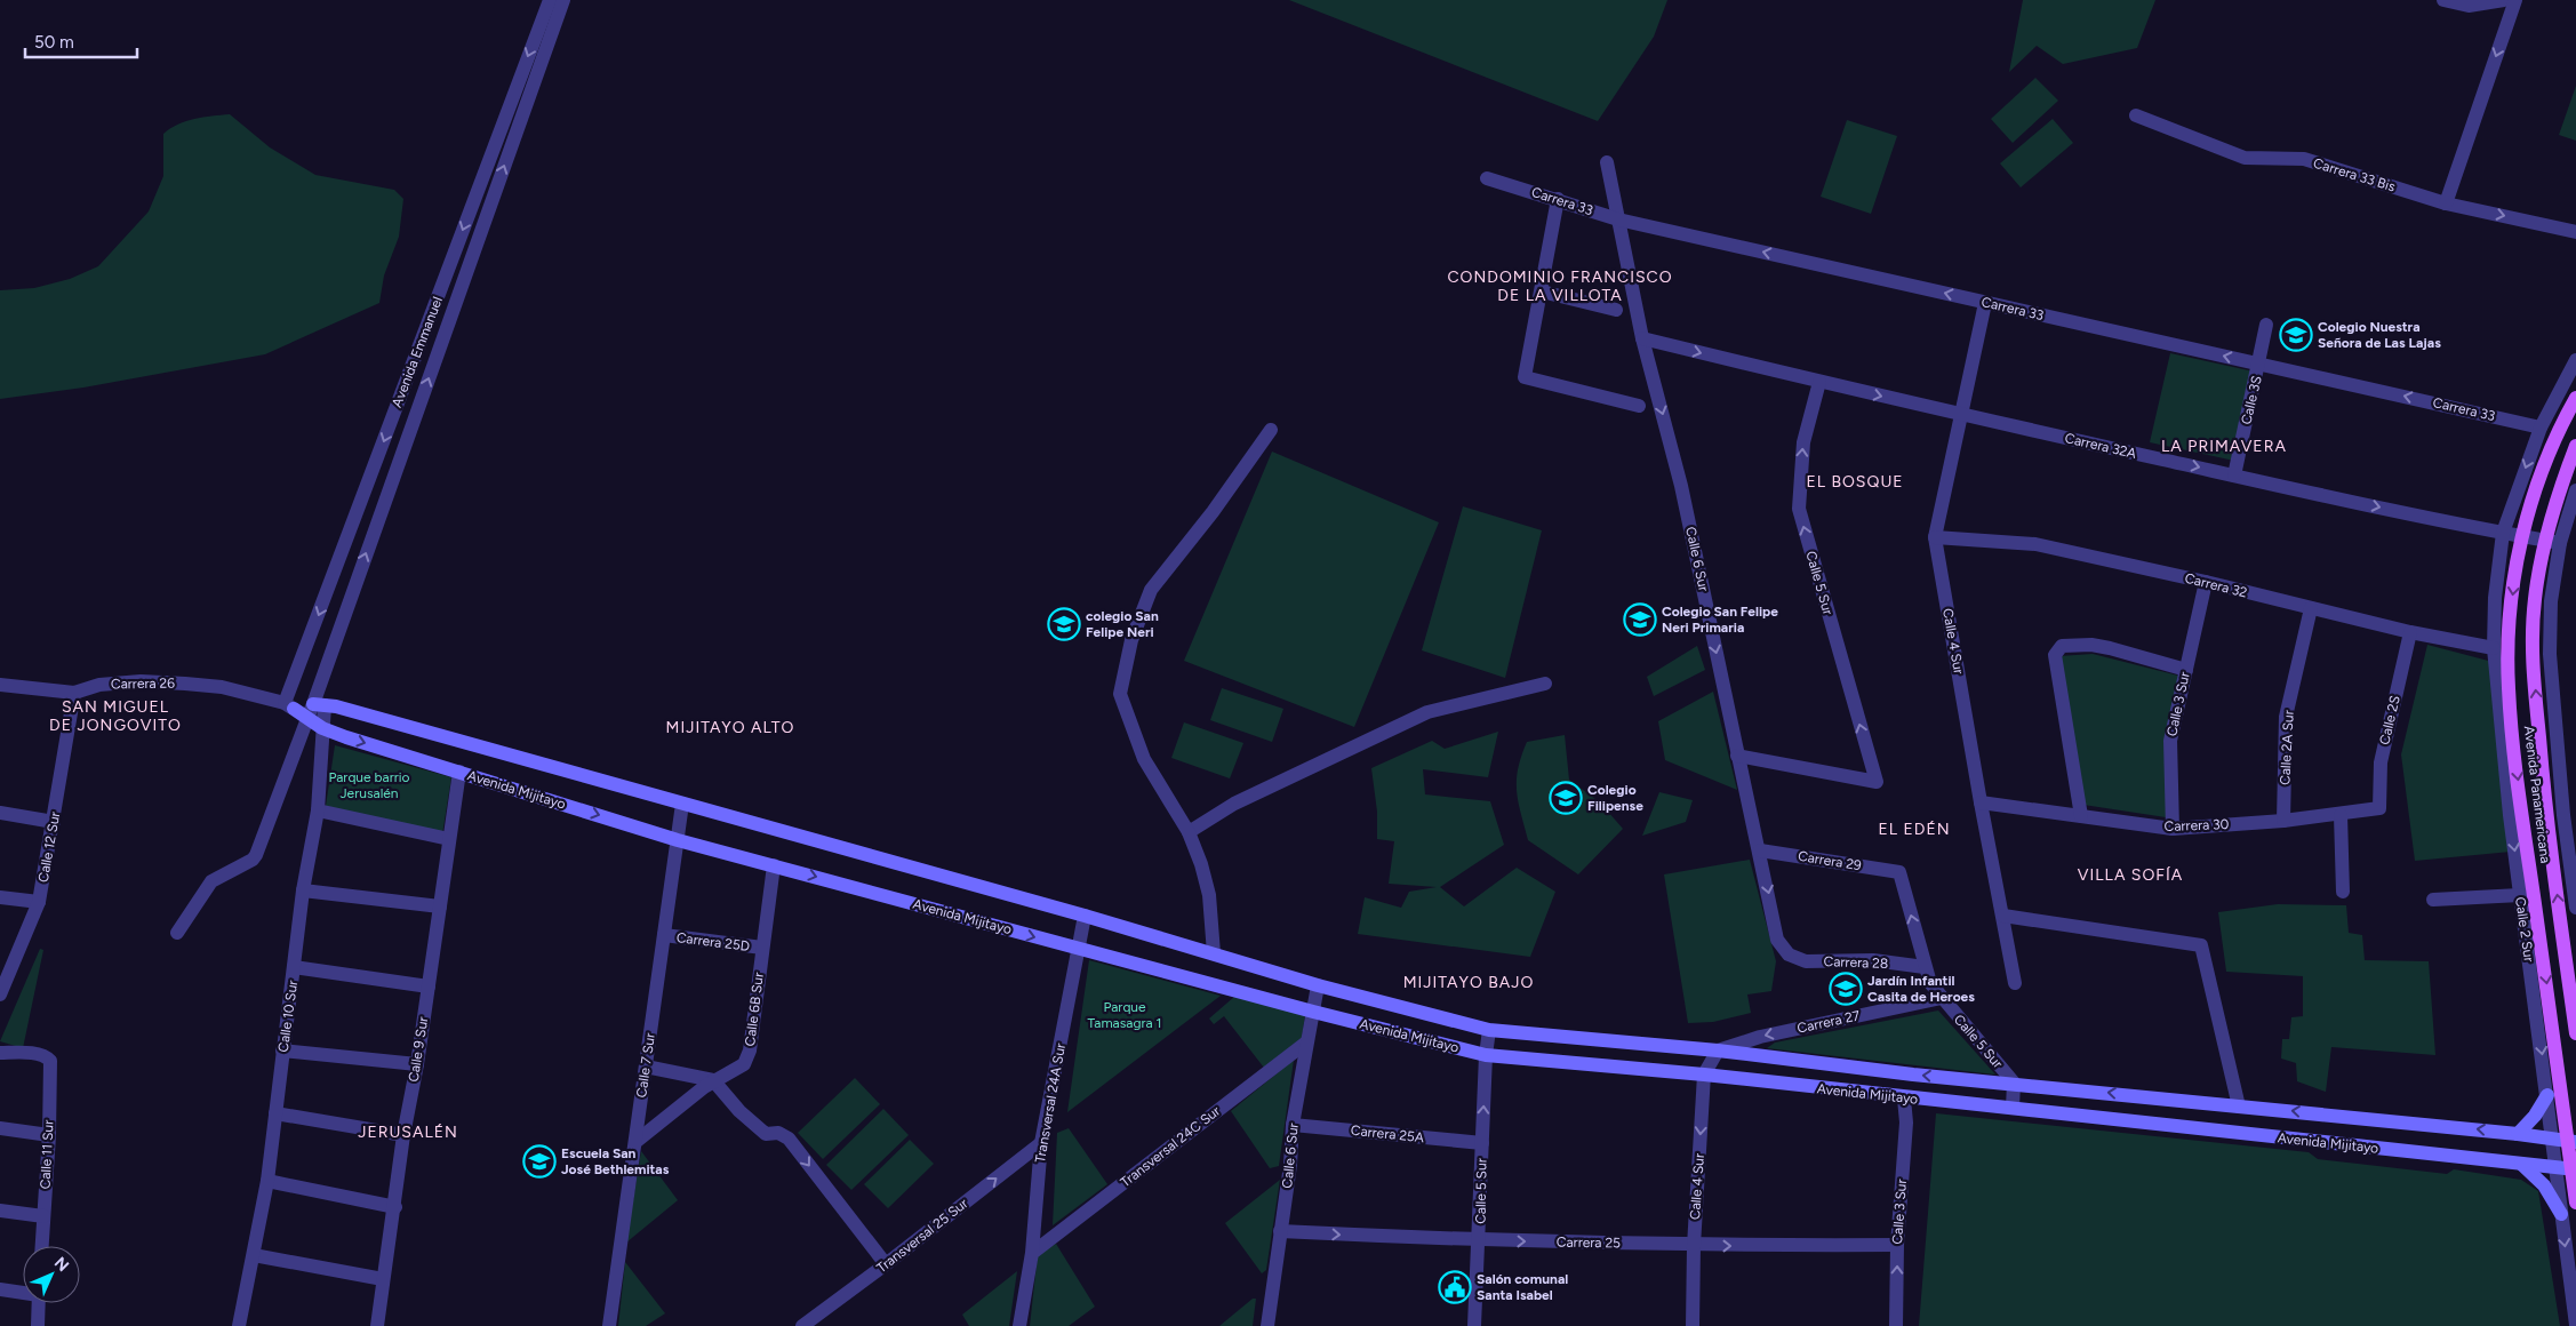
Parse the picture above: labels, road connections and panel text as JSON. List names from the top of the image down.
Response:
{
  "streets": {
    "main road": ["Avenida Mijitayo", "Avenida Panamericana"],
    "street": [
      "Carrera 33 Bis",
      "Carrera 33",
      "Avenida Emmanuel",
      "Calle 3S",
      "Carrera 32A",
      "Calle 6 Sur",
      "Calle 5 Sur",
      "Carrera 32",
      "Calle 4 Sur",
      "Carrera 26",
      "Calle 3 Sur",
      "Calle 2S",
      "Calle 2A Sur",
      "Carrera 30",
      "Calle 12 Sur",
      "Carrera 29",
      "Calle 2 Sur",
      "Carrera 25D",
      "Carrera 28",
      "Calle 6B Sur",
      "Calle 10 Sur",
      "Carrera 27",
      "Calle 9 Sur",
      "Calle 7 Sur",
      "Transversal 24A Sur",
      "Carrera 25A",
      "Transversal 24C Sur",
      "Calle 11 Sur",
      "Transversal 25 Sur",
      "Carrera 25"
    ]
  },
  "crossings": [
    ["Carrera 33", "Calle 3S"],
    ["Carrera 33", "Calle 6 Sur"],
    ["Carrera 33", "Calle 4 Sur"],
    ["Carrera 33", "Calle 2 Sur"],
    ["Avenida Emmanuel", "Carrera 26"],
    ["Avenida Emmanuel", "Avenida Mijitayo"],
    ["Avenida Emmanuel", "Calle 10 Sur"],
    ["Calle 3S", "Carrera 32A"],
    ["Carrera 32A", "Calle 6 Sur"],
    ["Carrera 32A", "Calle 5 Sur"],
    ["Carrera 32A", "Calle 4 Sur"],
    ["Carrera 32A", "Avenida Panamericana"],
    ["Carrera 32A", "Calle 2 Sur"],
    ["Calle 6 Sur", "Calle 5 Sur"],
    ["Calle 6 Sur", "Avenida Mijitayo"],
    ["Calle 6 Sur", "Carrera 29"],
    ["Calle 6 Sur", "Carrera 28"],
    ["Calle 6 Sur", "Carrera 25A"],
    ["Calle 6 Sur", "Transversal 24C Sur"],
    ["Calle 6 Sur", "Carrera 25"],
    ["Calle 5 Sur", "Avenida Mijitayo"],
    ["Calle 5 Sur", "Carrera 29"],
    ["Calle 5 Sur", "Carrera 28"],
    ["Calle 5 Sur", "Carrera 27"],
    ["Calle 5 Sur", "Carrera 25A"],
    ["Calle 5 Sur", "Carrera 25"],
    ["Carrera 32", "Calle 4 Sur"],
    ["Carrera 32", "Calle 3 Sur"],
    ["Carrera 32", "Calle 2S"],
    ["Carrera 32", "Calle 2A Sur"],
    ["Carrera 32", "Calle 2 Sur"],
    ["Calle 4 Sur", "Avenida Mijitayo"],
    ["Calle 4 Sur", "Carrera 30"],
    ["Calle 4 Sur", "Carrera 27"],
    ["Calle 4 Sur", "Carrera 25"],
    ["Carrera 26", "Avenida Mijitayo"],
    ["Carrera 26", "Calle 12 Sur"],
    ["Calle 3 Sur", "Avenida Mijitayo"],
    ["Calle 3 Sur", "Carrera 30"],
    ["Calle 3 Sur", "Carrera 25"],
    ["Calle 2S", "Carrera 30"],
    ["Calle 2A Sur", "Carrera 30"],
    ["Avenida Mijitayo", "Avenida Panamericana"],
    ["Avenida Mijitayo", "Calle 2 Sur"],
    ["Avenida Mijitayo", "Calle 6B Sur"],
    ["Avenida Mijitayo", "Calle 10 Sur"],
    ["Avenida Mijitayo", "Carrera 27"],
    ["Avenida Mijitayo", "Calle 9 Sur"],
    ["Avenida Mijitayo", "Calle 7 Sur"],
    ["Avenida Mijitayo", "Transversal 24A Sur"],
    ["Carrera 25D", "Calle 6B Sur"],
    ["Carrera 25D", "Calle 7 Sur"],
    ["Transversal 24A Sur", "Transversal 25 Sur"]
  ],
  "one_way": [
    "Carrera 33",
    "Carrera 32A",
    "Calle 6 Sur",
    "Carrera 27",
    "Transversal 25 Sur",
    "Carrera 25"
  ],
  "districts": [
    "CONDOMINIO FRANCISCO DE LA VILLOTA",
    "LA PRIMAVERA",
    "EL BOSQUE",
    "SAN MIGUEL DE JONGOVITO",
    "MIJITAYO ALTO",
    "EL EDÉN",
    "VILLA SOFÍA",
    "MIJITAYO BAJO",
    "JERUSALÉN"
  ],
  "parks": ["Parque barrio Jerusalén", "Parque Tamasagra 1"],
  "places": {
    "school or university": [
      "Colegio Nuestra Señora de Las Lajas",
      "Colegio San Felipe Neri Primaria",
      "colegio San Felipe Neri",
      "Colegio Filipense",
      "Jardín Infantil Casita de Heroes",
      "Escuela San José Bethlemitas"
    ],
    "public building": ["Salón comunal Santa Isabel"]
  },
  "scale_bar": "50 m",
  "north": "top right"
}
